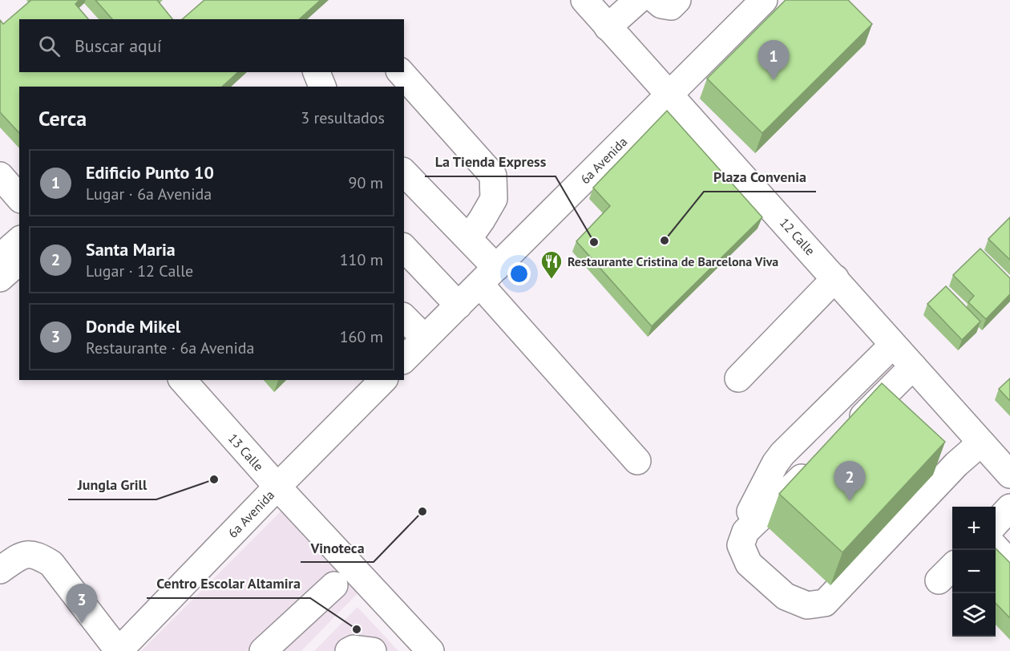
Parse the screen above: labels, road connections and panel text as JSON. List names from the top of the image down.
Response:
{
  "streets": {
    "street": ["6a Avenida", "12 Calle", "13 Calle"]
  },
  "crossings": [
    ["6a Avenida", "12 Calle"],
    ["6a Avenida", "13 Calle"]
  ],
  "places": {
    "other": [
      "Plaza Convenia",
      "La Tienda Express",
      "Jungla Grill",
      "Vinoteca",
      "Centro Escolar Altamira"
    ],
    "restaurant": ["Restaurante Cristina de Barcelona Viva"]
  },
  "page": {
    "search": "Buscar aquí",
    "pins": ["1", "2", "3"],
    "heading": ["Cerca", "3 resultados"],
    "list": [
      {
        "mark": "1",
        "name": "Edificio Punto 10",
        "note": "Lugar · 6a Avenida",
        "value": "90 m"
      },
      {
        "mark": "2",
        "name": "Santa Maria",
        "note": "Lugar · 12 Calle",
        "value": "110 m"
      },
      {
        "mark": "3",
        "name": "Donde Mikel",
        "note": "Restaurante · 6a Avenida",
        "value": "160 m"
      }
    ],
    "map_buttons": ["+", "−"]
  }
}
